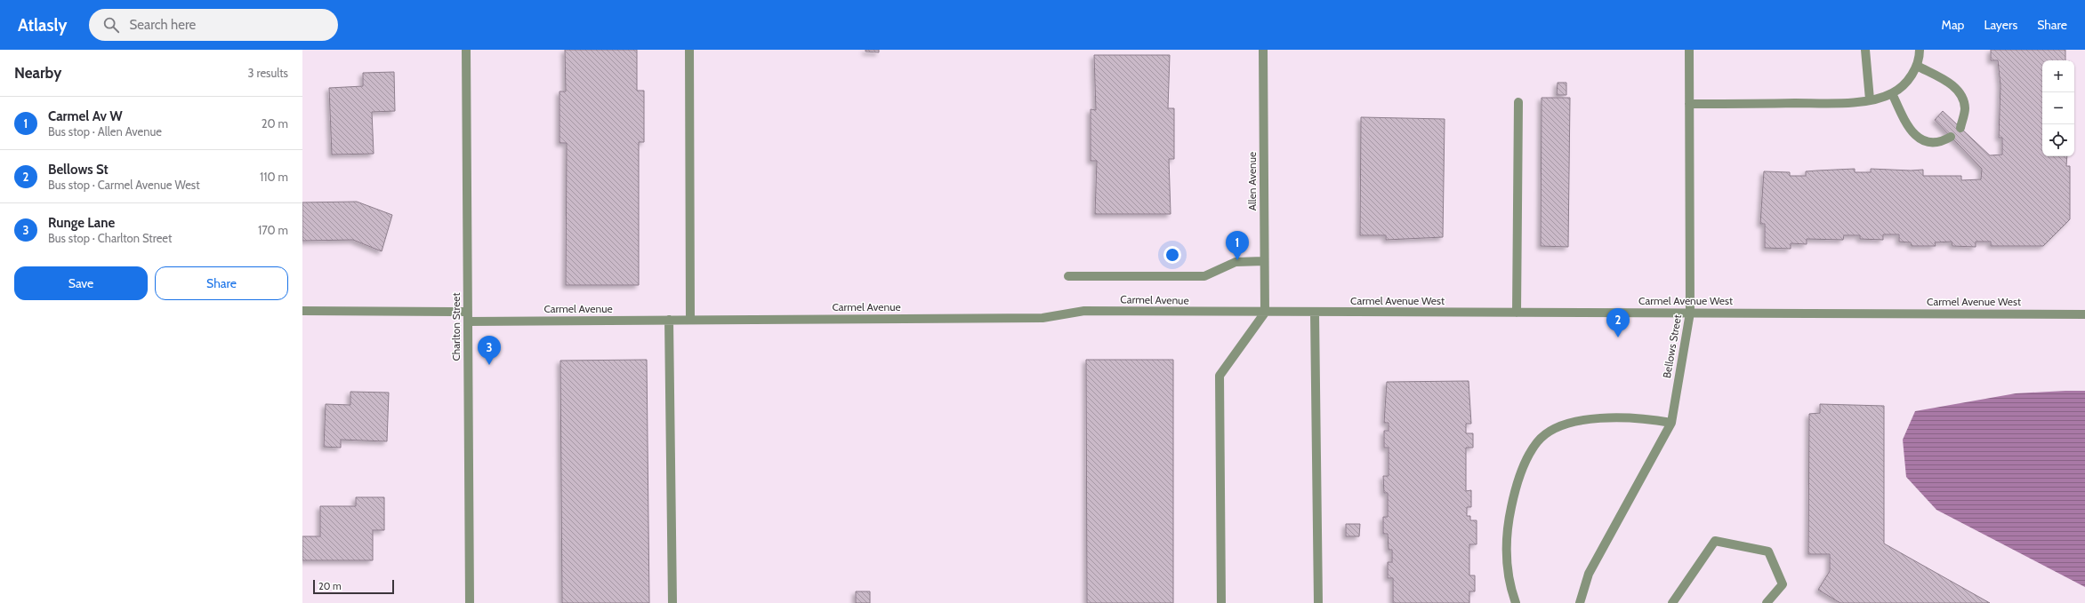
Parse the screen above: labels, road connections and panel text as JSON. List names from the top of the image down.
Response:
{
  "streets": {
    "street": [
      "Allen Avenue",
      "Carmel Avenue",
      "Carmel Avenue West",
      "Charlton Street",
      "Bellows Street"
    ]
  },
  "crossings": [
    ["Allen Avenue", "Carmel Avenue"],
    ["Allen Avenue", "Carmel Avenue West"],
    ["Carmel Avenue", "Carmel Avenue West"],
    ["Carmel Avenue", "Charlton Street"],
    ["Carmel Avenue West", "Bellows Street"]
  ],
  "scale_bar": "20 m",
  "page": {
    "header": "Atlasly",
    "search": "Search here",
    "nav": ["Map", "Layers", "Share"],
    "heading": ["Nearby", "3 results"],
    "map_buttons": ["+", "−"],
    "list": [
      {
        "mark": "1",
        "name": "Carmel Av W",
        "note": "Bus stop · Allen Avenue",
        "value": "20 m"
      },
      {
        "mark": "2",
        "name": "Bellows St",
        "note": "Bus stop · Carmel Avenue West",
        "value": "110 m"
      },
      {
        "mark": "3",
        "name": "Runge Lane",
        "note": "Bus stop · Charlton Street",
        "value": "170 m"
      }
    ],
    "pins": ["1", "2", "3"],
    "buttons": ["Save", "Share"],
    "scale": "20 m"
  }
}
